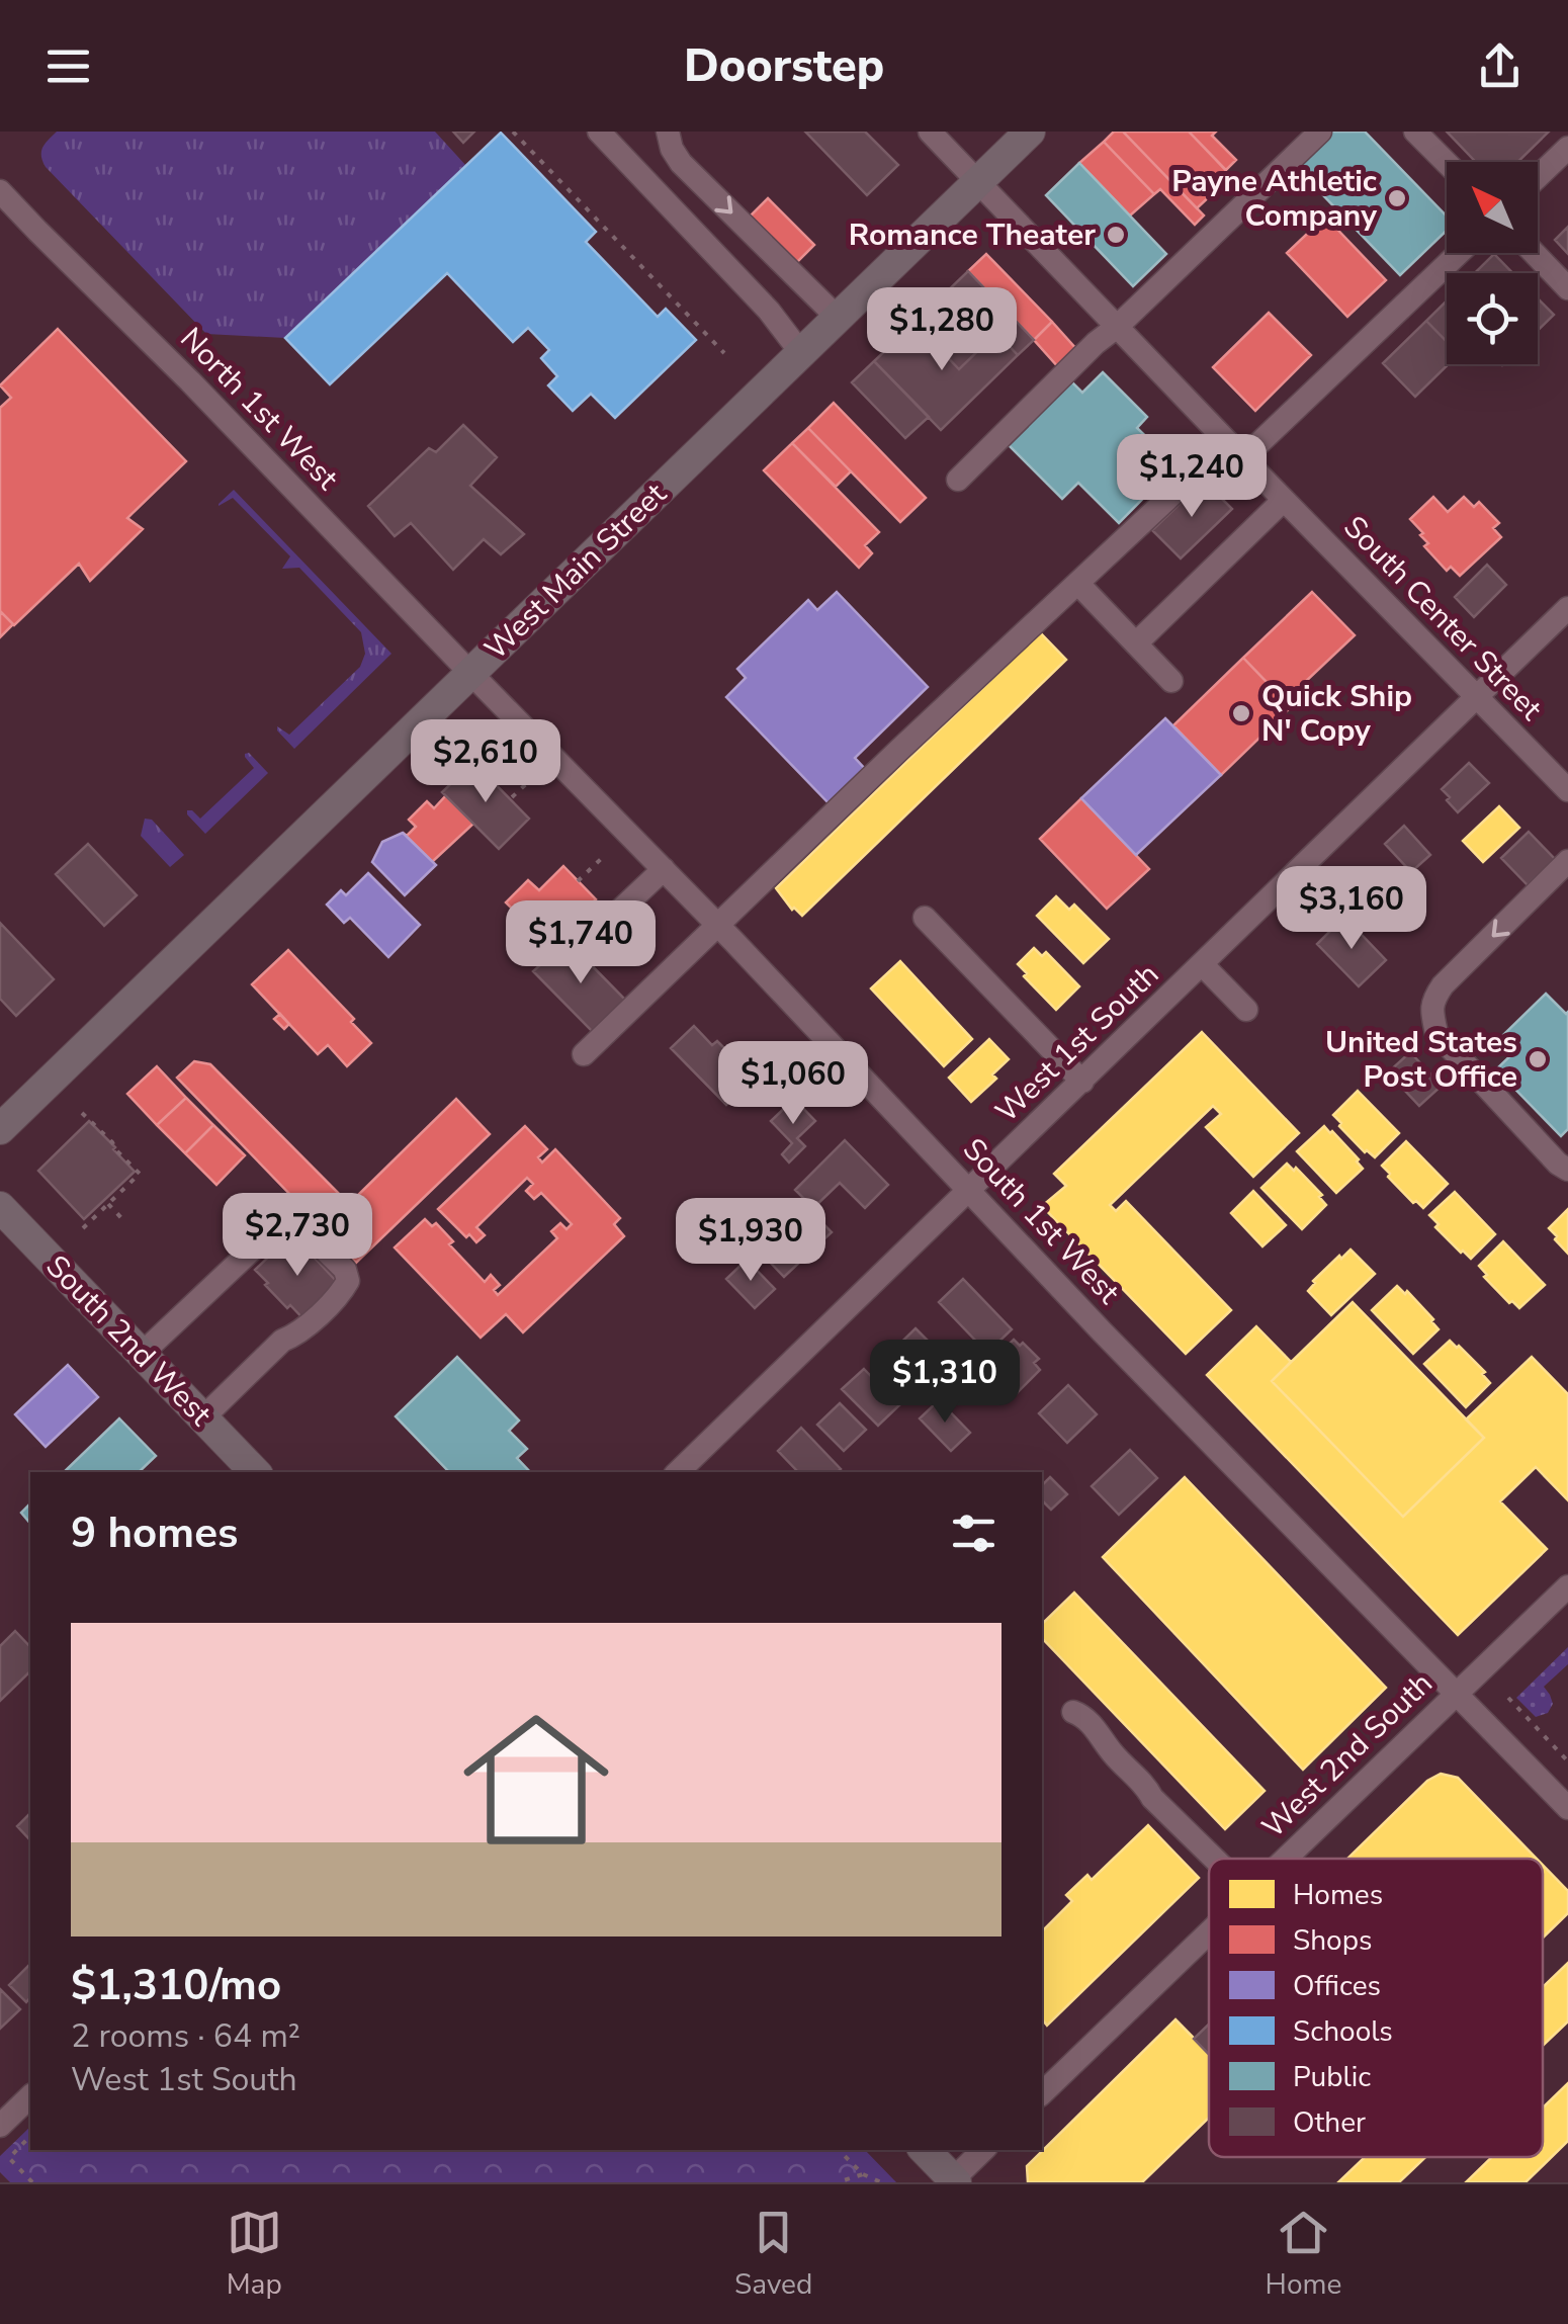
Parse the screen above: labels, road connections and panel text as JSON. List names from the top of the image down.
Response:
{
  "streets": {
    "main road": ["West Main Street", "South 2nd West"],
    "street": [
      "North 1st West",
      "South Center Street",
      "West 1st South",
      "South 1st West",
      "West 2nd South"
    ]
  },
  "crossings": [
    ["North 1st West", "West Main Street"],
    ["North 1st West", "South 1st West"],
    ["West Main Street", "South Center Street"],
    ["West Main Street", "South 1st West"],
    ["South Center Street", "West 1st South"],
    ["West 1st South", "South 1st West"],
    ["South 1st West", "West 2nd South"]
  ],
  "places": [
    "Payne Athletic Company",
    "Romance Theater",
    "Quick Ship N' Copy",
    "United States Post Office"
  ],
  "legend": [
    "Homes",
    "Shops",
    "Offices",
    "Schools",
    "Public",
    "Other"
  ],
  "north": "top left",
  "page": {
    "header": "Doorstep",
    "price": [
      "$1,280",
      "$1,240",
      "$2,610",
      "$3,160",
      "$1,740",
      "$1,060",
      "$2,730",
      "$1,930",
      "$1,310"
    ],
    "heading": "9 homes",
    "list": [
      {
        "name": "$1,310/mo",
        "note": "2 rooms · 64 m² · West 1st South"
      }
    ],
    "tabs": ["Map", "Saved", "Home"]
  }
}
